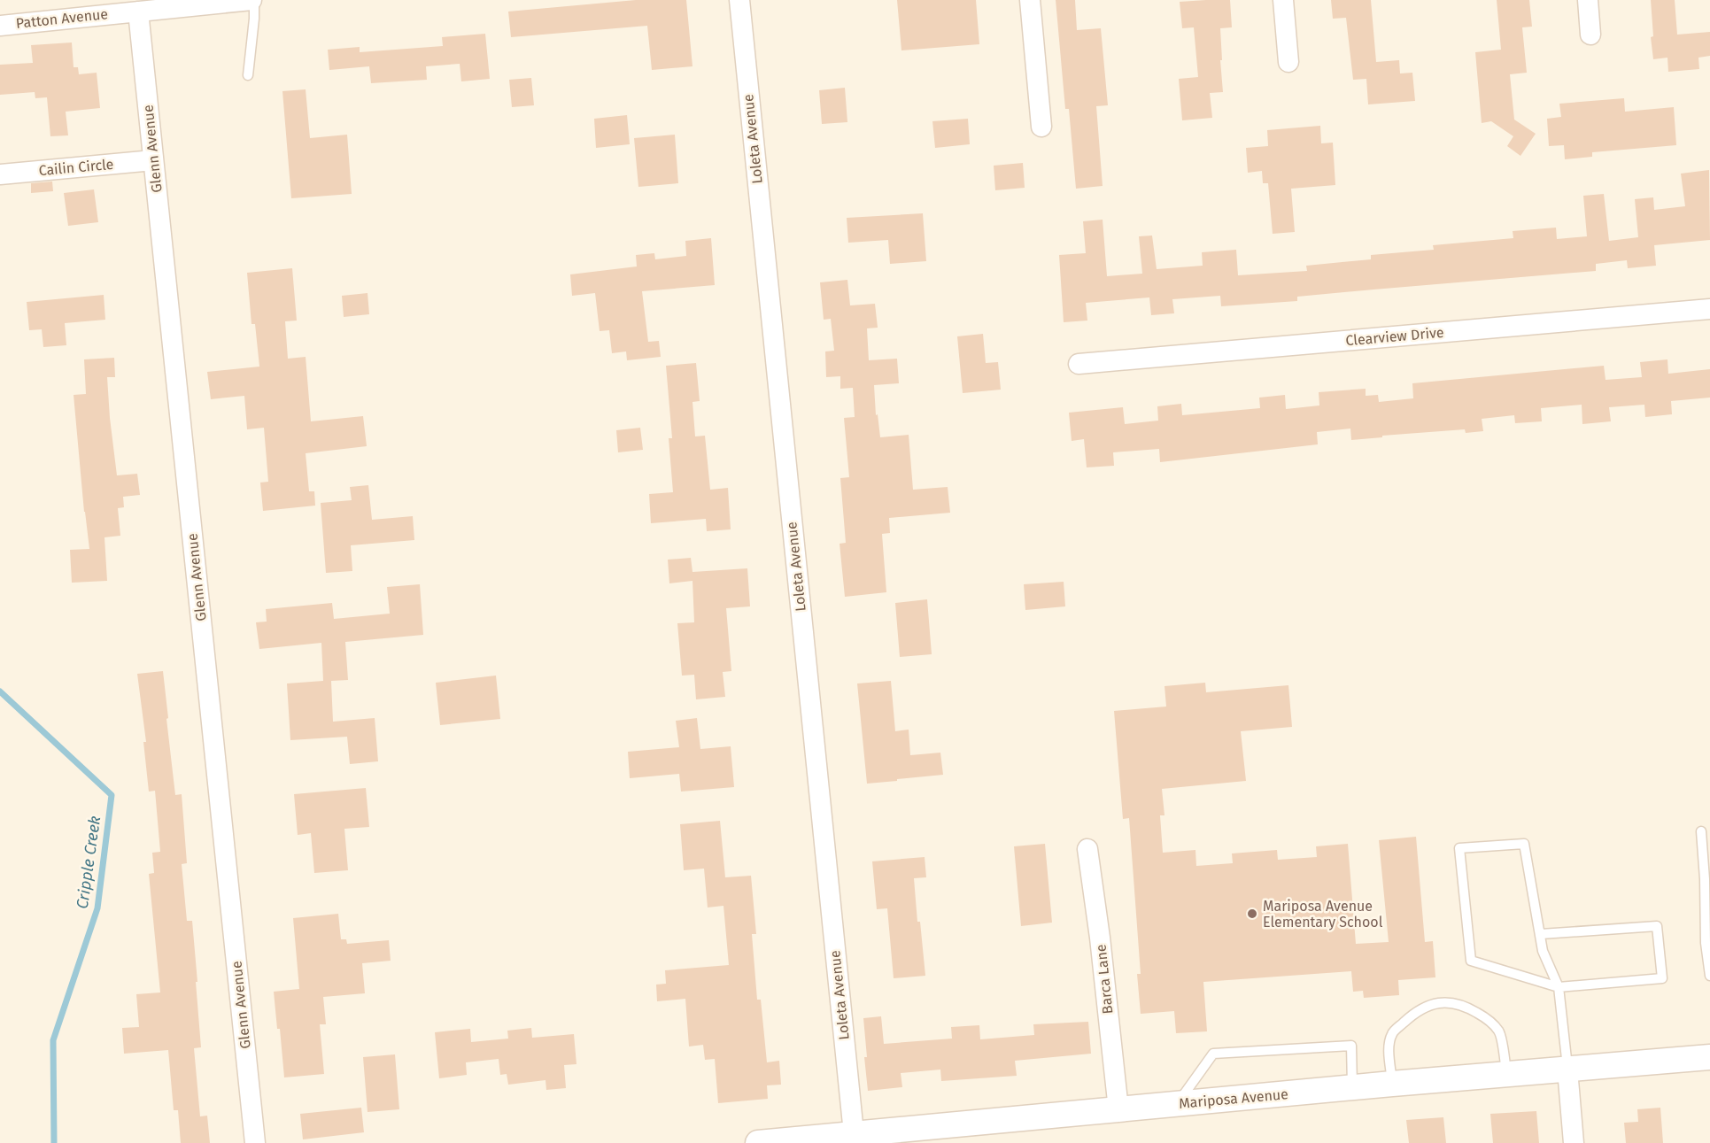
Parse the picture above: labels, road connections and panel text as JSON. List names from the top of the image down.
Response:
{
  "streets": {
    "street": [
      "Patton Avenue",
      "Loleta Avenue",
      "Glenn Avenue",
      "Cailin Circle",
      "Clearview Drive",
      "Barca Lane",
      "Mariposa Avenue"
    ]
  },
  "crossings": [
    ["Patton Avenue", "Glenn Avenue"],
    ["Loleta Avenue", "Mariposa Avenue"],
    ["Glenn Avenue", "Cailin Circle"],
    ["Barca Lane", "Mariposa Avenue"]
  ],
  "water": ["Cripple Creek"],
  "places": ["Mariposa Avenue Elementary School"]
}
